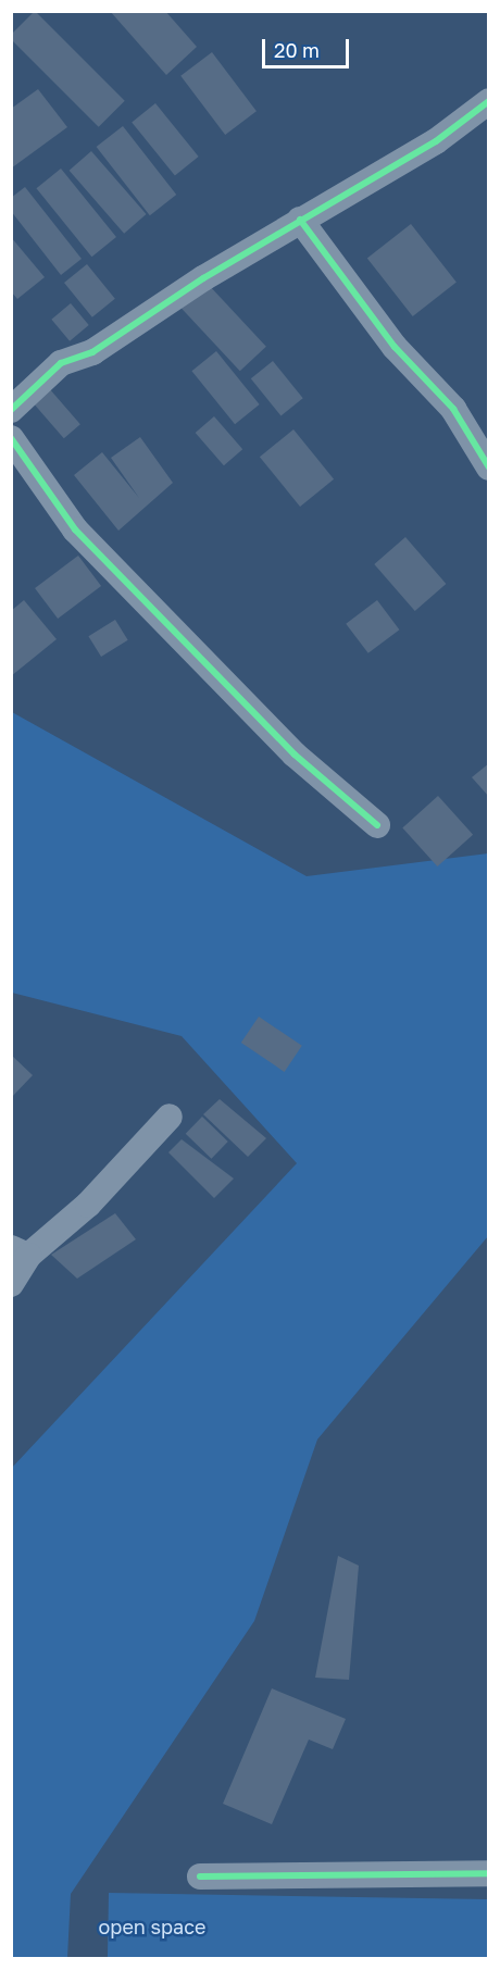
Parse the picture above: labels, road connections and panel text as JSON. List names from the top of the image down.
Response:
{
  "parks": ["open space"],
  "scale_bar": "20 m"
}
